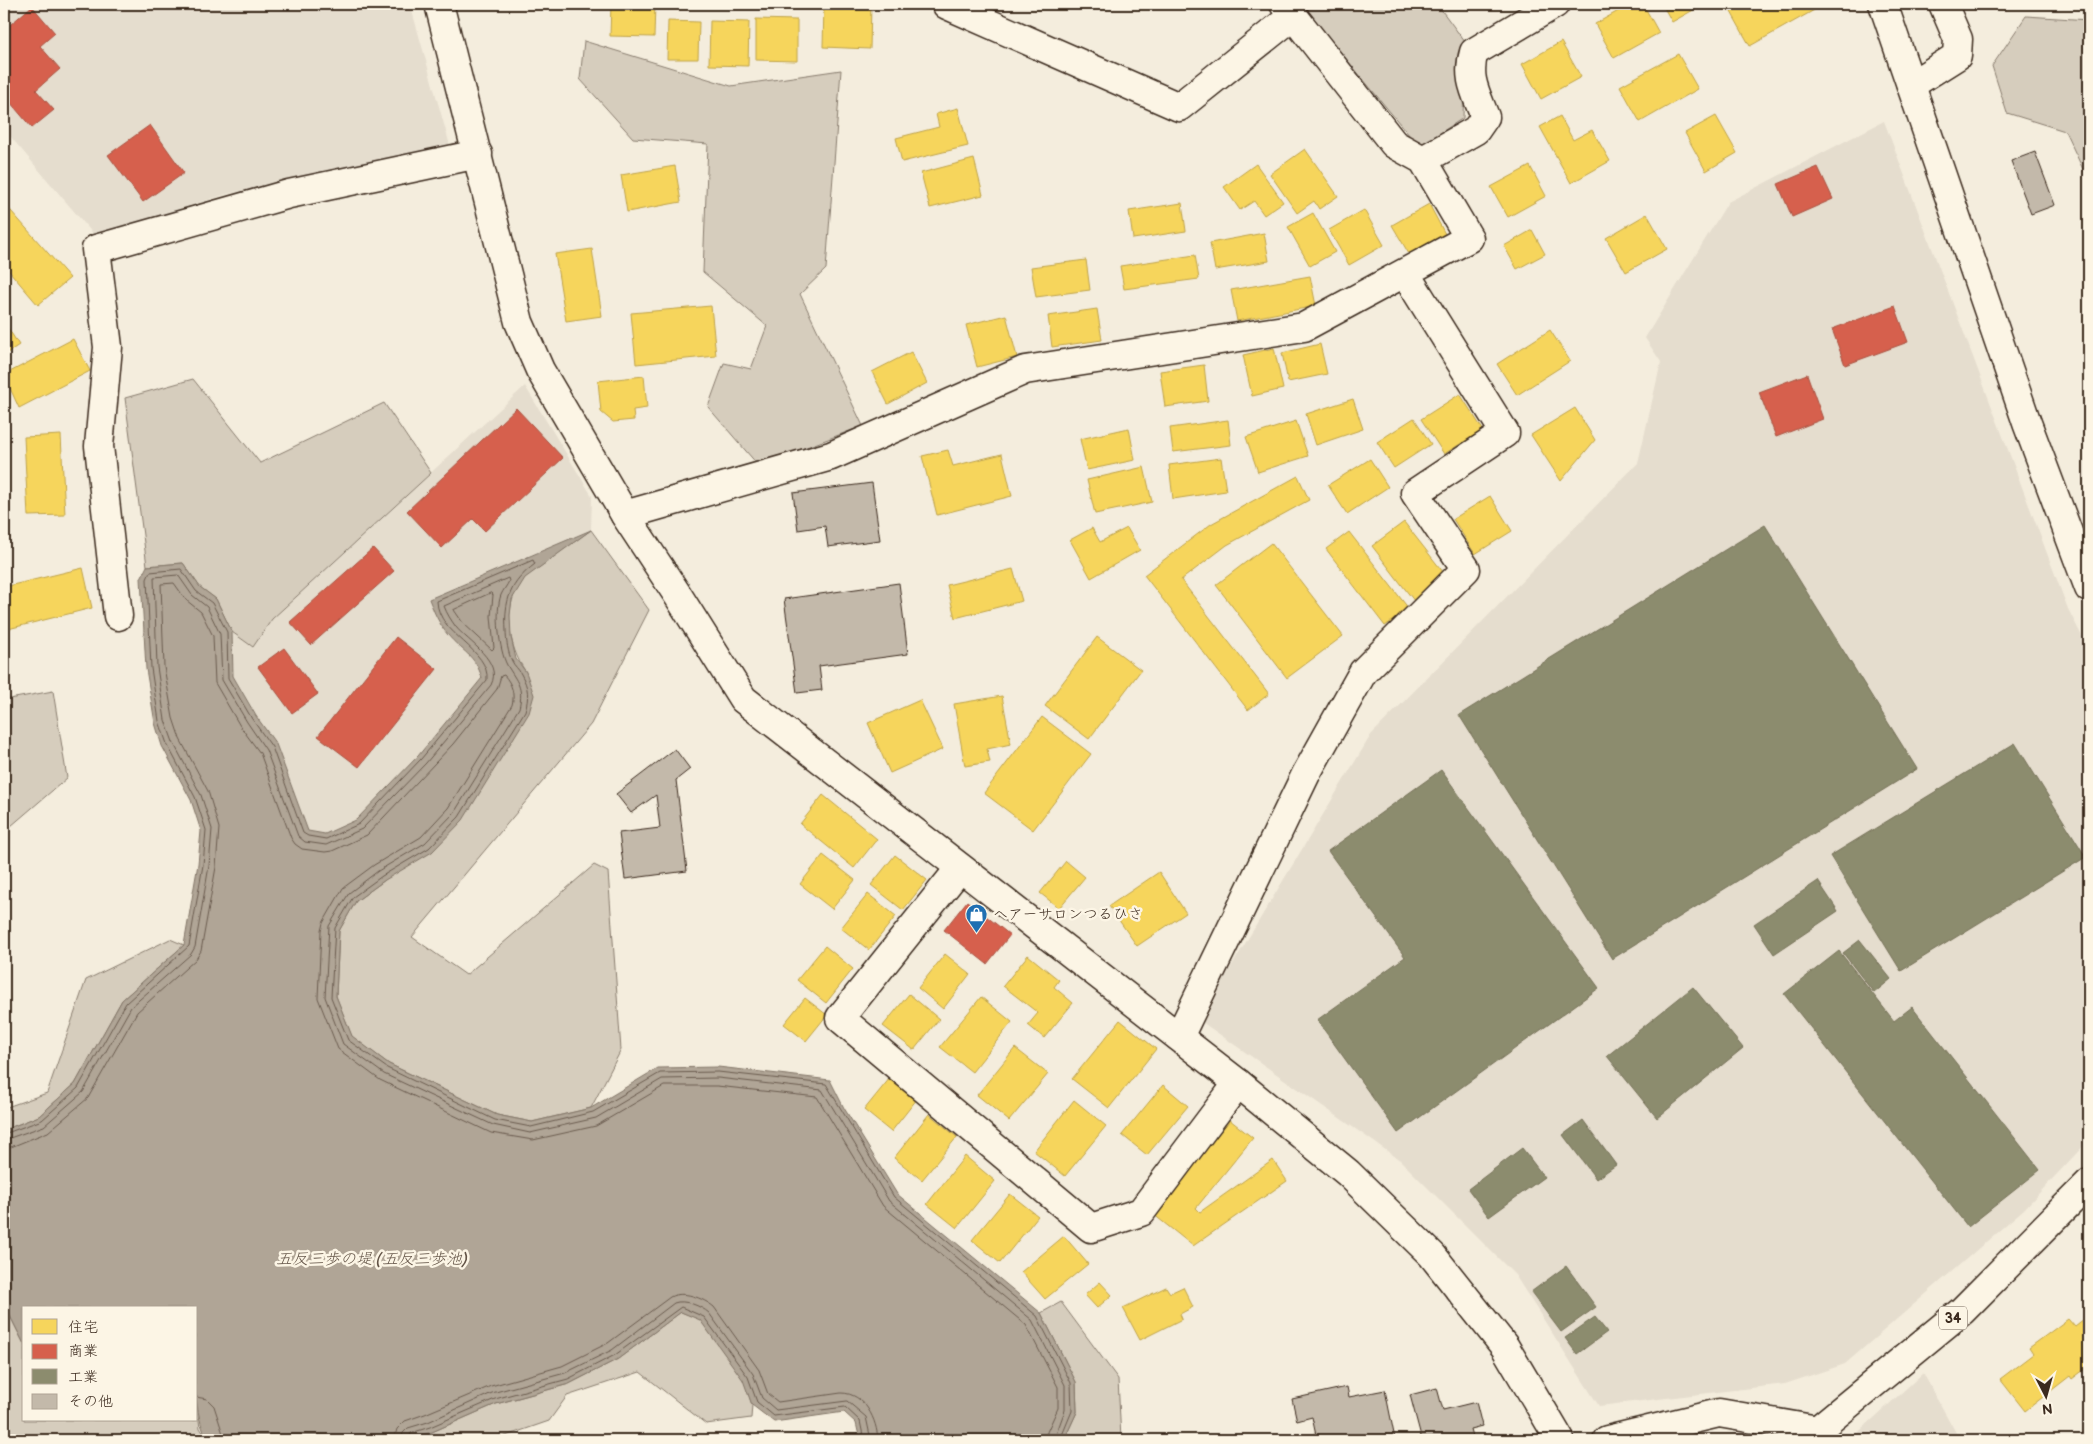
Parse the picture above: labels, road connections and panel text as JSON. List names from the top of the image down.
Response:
{
  "streets": {
    "main road": ["34"]
  },
  "water": ["五反三歩の堤 (五反三歩池)"],
  "places": {
    "shop": ["ヘアーサロンつるひさ"]
  },
  "legend": [
    "住宅",
    "商業",
    "工業",
    "その他"
  ],
  "north": "bottom"
}
